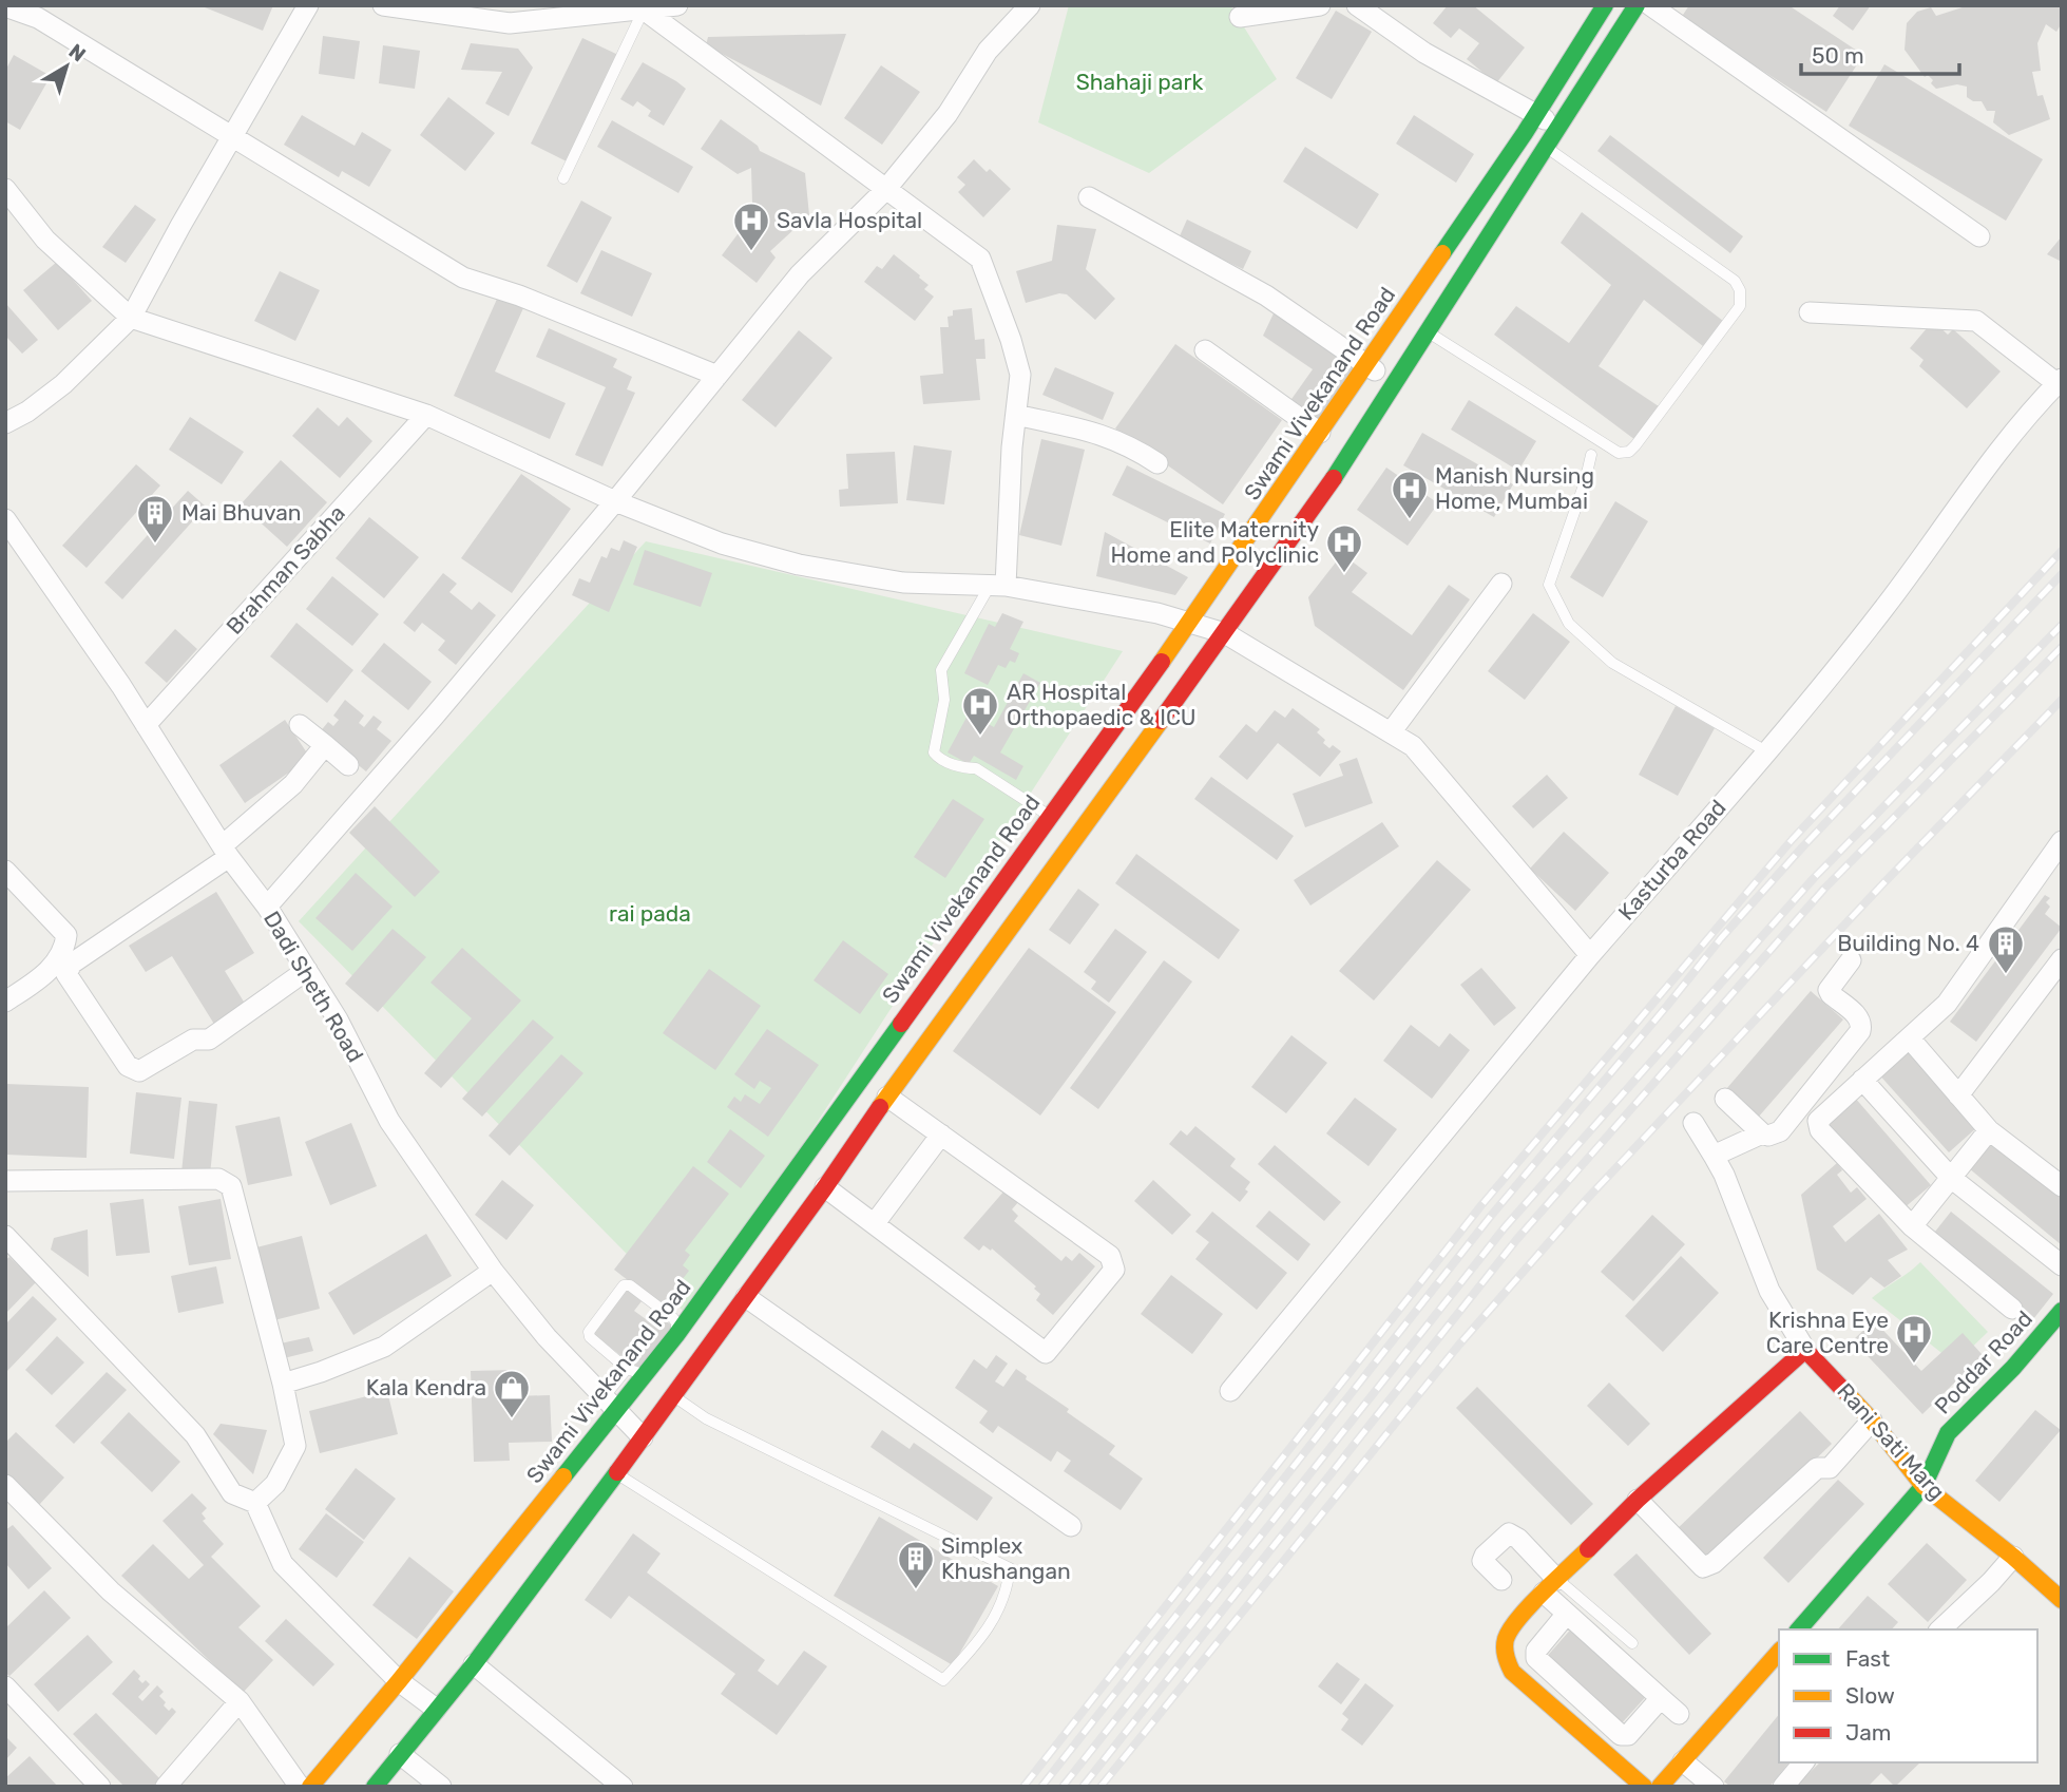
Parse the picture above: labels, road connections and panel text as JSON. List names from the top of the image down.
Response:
{
  "streets": {
    "main road": ["Swami Vivekanand Road", "Poddar Road", "Rani Sati Marg"],
    "street": ["Brahman Sabha", "Kasturba Road", "Dadi Sheth Road"]
  },
  "crossings": [
    ["Swami Vivekanand Road", "Dadi Sheth Road"],
    ["Brahman Sabha", "Dadi Sheth Road"],
    ["Poddar Road", "Rani Sati Marg"]
  ],
  "parks": ["Shahaji park", "rai pada"],
  "places": {
    "hospital": [
      "Savla Hospital",
      "Manish Nursing Home, Mumbai",
      "Elite Maternity Home and Polyclinic",
      "AR Hospital Orthopaedic & ICU",
      "Krishna Eye Care Centre"
    ],
    "building": ["Mai Bhuvan", "Building No. 4", "Simplex Khushangan"],
    "shop": ["Kala Kendra"]
  },
  "legend": ["Fast", "Slow", "Jam"],
  "scale_bar": "50 m",
  "north": "top right"
}
